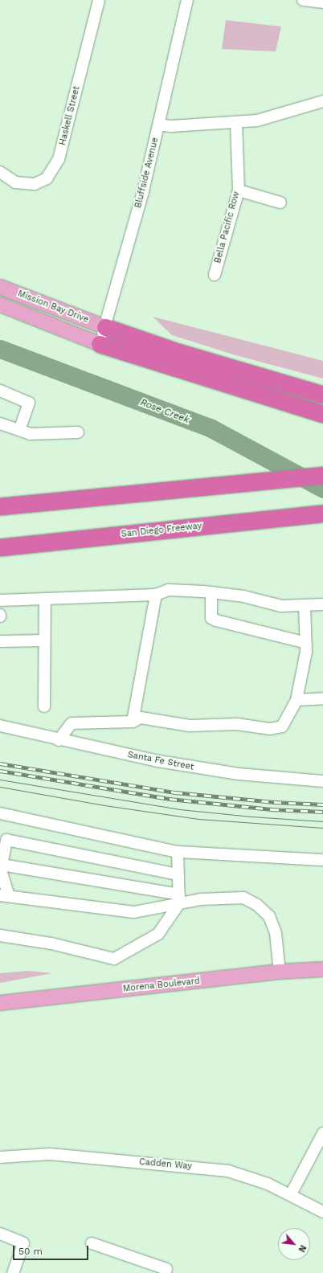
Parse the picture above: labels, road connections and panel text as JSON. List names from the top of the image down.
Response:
{
  "streets": {
    "highway": ["San Diego Freeway"],
    "main road": ["Mission Bay Drive", "Morena Boulevard"],
    "street": [
      "Haskell Street",
      "Bluffside Avenue",
      "Bella Pacific Row",
      "Santa Fe Street",
      "Cadden Way"
    ]
  },
  "crossings": [
    ["Bluffside Avenue", "Mission Bay Drive"]
  ],
  "water": ["Rose Creek"],
  "scale_bar": "50 m",
  "north": "bottom right"
}
